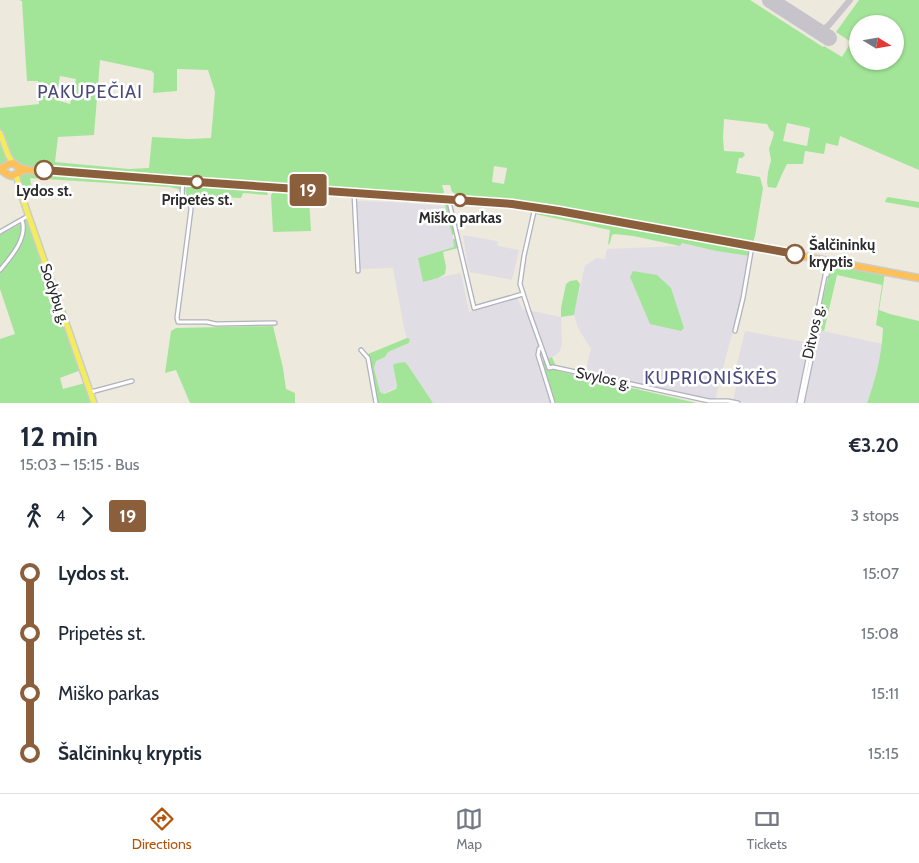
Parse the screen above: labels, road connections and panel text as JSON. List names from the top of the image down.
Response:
{
  "streets": {
    "main road": ["Sodybų g."],
    "street": ["Ditvos g.", "Svylos g."]
  },
  "districts": ["PAKUPEČIAI", "KUPRIONIŠKĖS"],
  "places": [
    "Lydos st.",
    "Pripetės st.",
    "Miško parkas",
    "Šalčininkų kryptis"
  ],
  "lines": ["bus line 19"],
  "north": "right",
  "page": {
    "on_map": "19",
    "heading": ["12 min", "15:03 – 15:15 · Bus", "€3.20"],
    "legs": ["4", "19", "3 stops"],
    "list": [
      {
        "name": "Lydos st.",
        "value": "15:07"
      },
      {
        "name": "Pripetės st.",
        "value": "15:08"
      },
      {
        "name": "Miško parkas",
        "value": "15:11"
      },
      {
        "name": "Šalčininkų kryptis",
        "value": "15:15"
      }
    ],
    "tabs": ["Directions", "Map", "Tickets"]
  }
}
